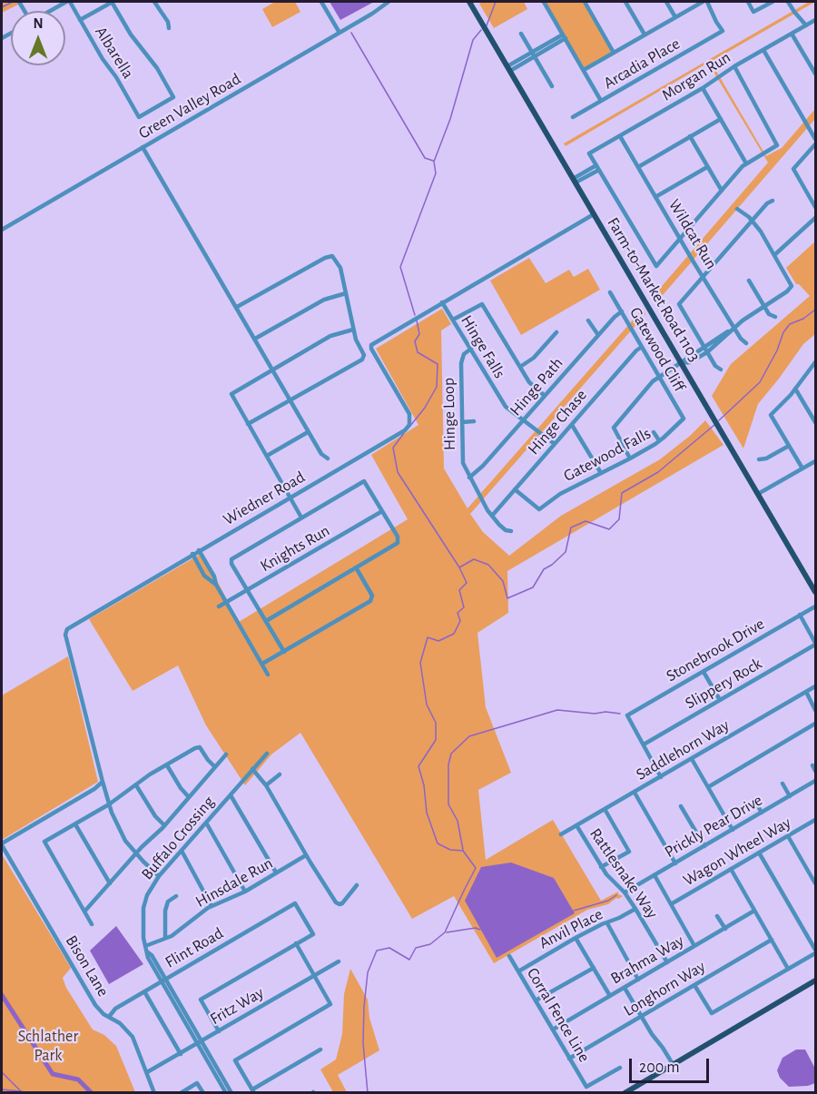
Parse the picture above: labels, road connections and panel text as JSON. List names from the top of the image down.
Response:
{
  "streets": {
    "main road": ["Farm-to-Market Road 1103"],
    "street": [
      "Albarella",
      "Arcadia Place",
      "Morgan Run",
      "Green Valley Road",
      "Wildcat Run",
      "Hinge Falls",
      "Gatewood Cliff",
      "Hinge Path",
      "Hinge Loop",
      "Hinge Chase",
      "Gatewood Falls",
      "Wiedner Road",
      "Knights Run",
      "Stonebrook Drive",
      "Slippery Rock",
      "Saddlehorn Way",
      "Prickly Pear Drive",
      "Buffalo Crossing",
      "Wagon Wheel Way",
      "Rattlesnake Way",
      "Hinsdale Run",
      "Anvil Place",
      "Flint Road",
      "Brahma Way",
      "Bison Lane",
      "Longhorn Way",
      "Fritz Way",
      "Corral Fence Line"
    ]
  },
  "crossings": [
    ["Morgan Run", "Wildcat Run"],
    ["Farm-to-Market Road 1103", "Wiedner Road"],
    ["Hinge Falls", "Hinge Path"],
    ["Hinge Falls", "Hinge Loop"],
    ["Hinge Falls", "Hinge Chase"],
    ["Hinge Falls", "Wiedner Road"],
    ["Gatewood Cliff", "Hinge Path"],
    ["Gatewood Cliff", "Hinge Chase"],
    ["Gatewood Cliff", "Gatewood Falls"],
    ["Hinge Path", "Hinge Loop"],
    ["Hinge Loop", "Hinge Chase"],
    ["Hinge Chase", "Gatewood Falls"],
    ["Stonebrook Drive", "Slippery Rock"],
    ["Saddlehorn Way", "Rattlesnake Way"],
    ["Prickly Pear Drive", "Rattlesnake Way"],
    ["Buffalo Crossing", "Hinsdale Run"],
    ["Buffalo Crossing", "Flint Road"],
    ["Buffalo Crossing", "Fritz Way"],
    ["Rattlesnake Way", "Anvil Place"],
    ["Rattlesnake Way", "Brahma Way"],
    ["Anvil Place", "Corral Fence Line"],
    ["Flint Road", "Bison Lane"],
    ["Brahma Way", "Corral Fence Line"],
    ["Bison Lane", "Fritz Way"],
    ["Longhorn Way", "Corral Fence Line"]
  ],
  "parks": ["Schlather Park"],
  "scale_bar": "200 m",
  "north": "top"
}
